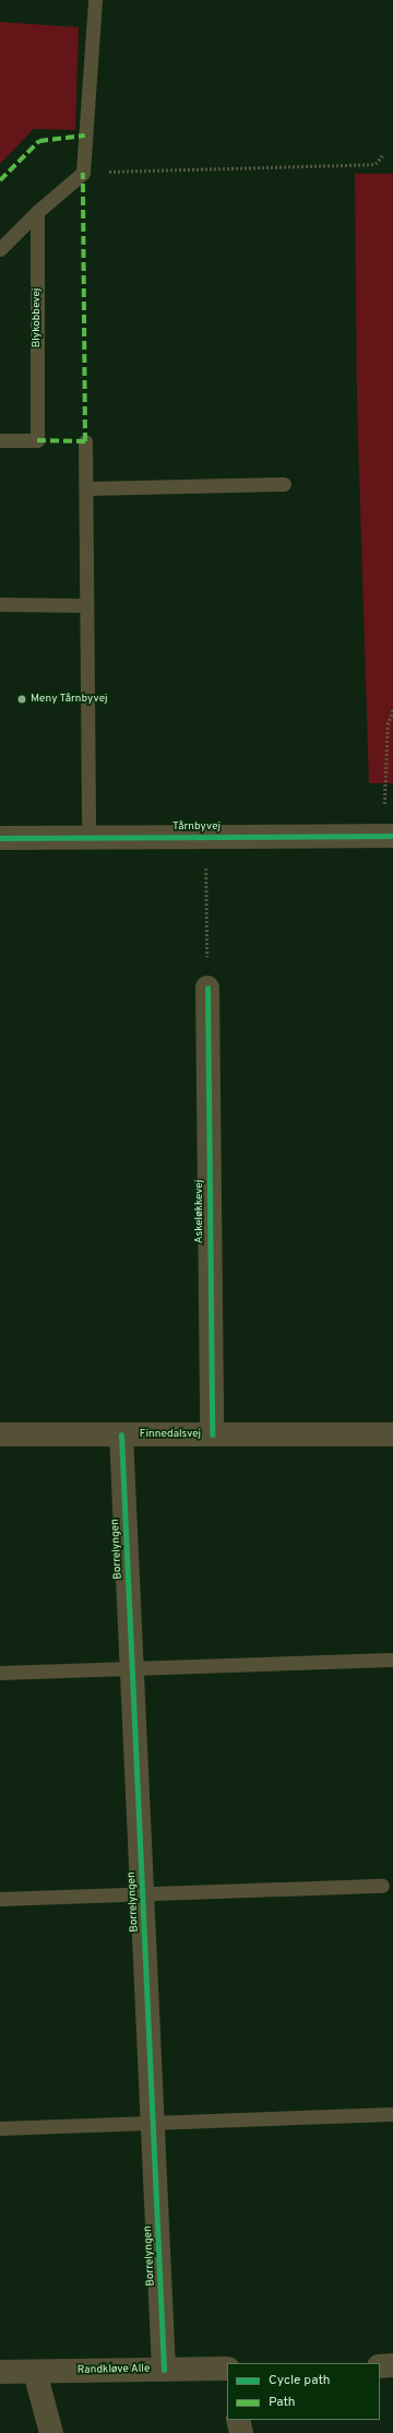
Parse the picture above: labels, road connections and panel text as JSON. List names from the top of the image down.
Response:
{
  "streets": {
    "street": [
      "Tårnbyvej",
      "Askeløkkevej",
      "Finnedalsvej",
      "Borrelyngen",
      "Randkløve Alle"
    ],
    "lane": ["Blykobbevej"]
  },
  "crossings": [
    ["Askeløkkevej", "Finnedalsvej"],
    ["Finnedalsvej", "Borrelyngen"],
    ["Borrelyngen", "Randkløve Alle"]
  ],
  "places": ["Meny Tårnbyvej"],
  "legend": ["Cycle path", "Path"]
}
